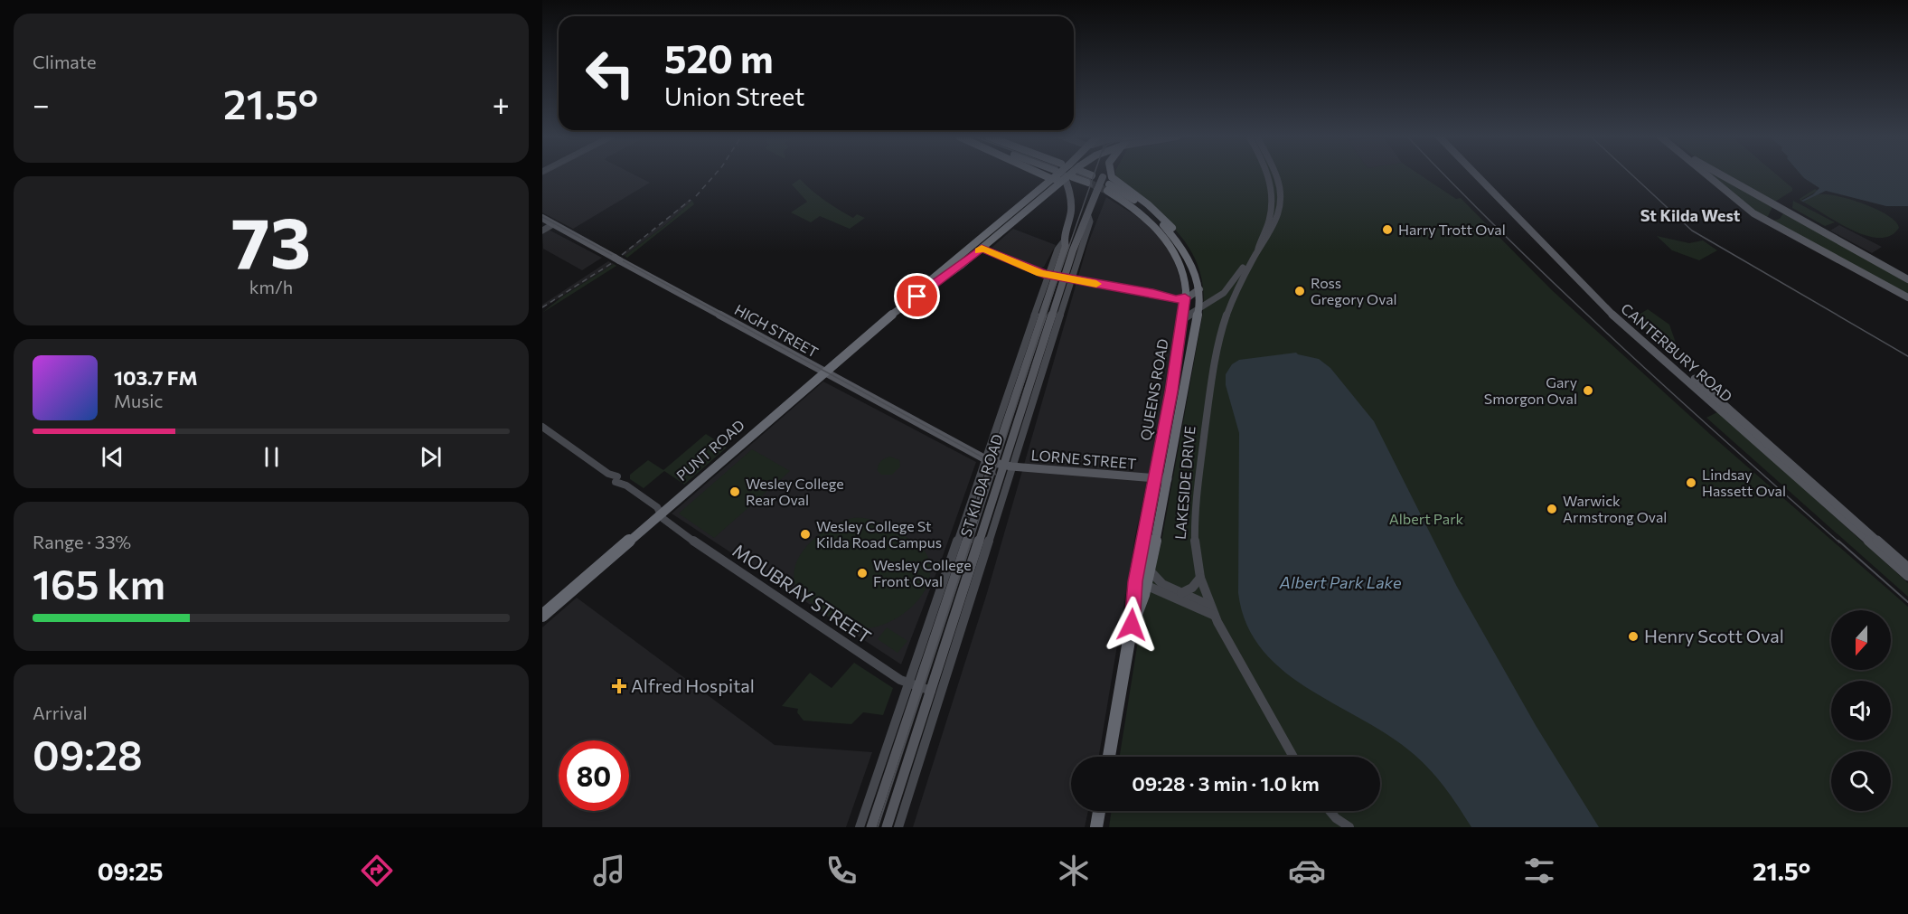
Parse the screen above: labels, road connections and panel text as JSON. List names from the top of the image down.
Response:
{
  "streets": {
    "highway": ["QUEENS ROAD", "PUNT ROAD"],
    "main road": [
      "HIGH STREET",
      "CANTERBURY ROAD",
      "LORNE STREET",
      "ST KILDA ROAD"
    ],
    "street": ["LAKESIDE DRIVE", "MOUBRAY STREET"]
  },
  "crossings": [
    ["HIGH STREET", "PUNT ROAD"],
    ["HIGH STREET", "LORNE STREET"],
    ["HIGH STREET", "ST KILDA ROAD"],
    ["QUEENS ROAD", "LORNE STREET"],
    ["PUNT ROAD", "MOUBRAY STREET"],
    ["LORNE STREET", "ST KILDA ROAD"],
    ["ST KILDA ROAD", "MOUBRAY STREET"]
  ],
  "districts": ["St Kilda West"],
  "water": ["Albert Park Lake"],
  "parks": ["Albert Park"],
  "places": {
    "other": [
      "Harry Trott Oval",
      "Ross Gregory Oval",
      "Gary Smorgon Oval",
      "Lindsay Hassett Oval",
      "Wesley College Rear Oval",
      "Warwick Armstrong Oval",
      "Wesley College St Kilda Road Campus",
      "Wesley College Front Oval",
      "Henry Scott Oval"
    ],
    "health": ["Alfred Hospital"]
  },
  "north": "bottom",
  "page": {
    "tile": [
      "Climate",
      ["73", "km/h"],
      ["Range · 33%", "165 km"],
      ["Arrival", "09:28"]
    ],
    "turn": ["520 m", "Union Street"],
    "heat": ["−", "21.5°", "+"],
    "song": ["103.7 FM", "Music"],
    "limit": "80",
    "trip": "09:28 · 3 min · 1.0 km",
    "tabs": ["09:25", "21.5°"]
  }
}
